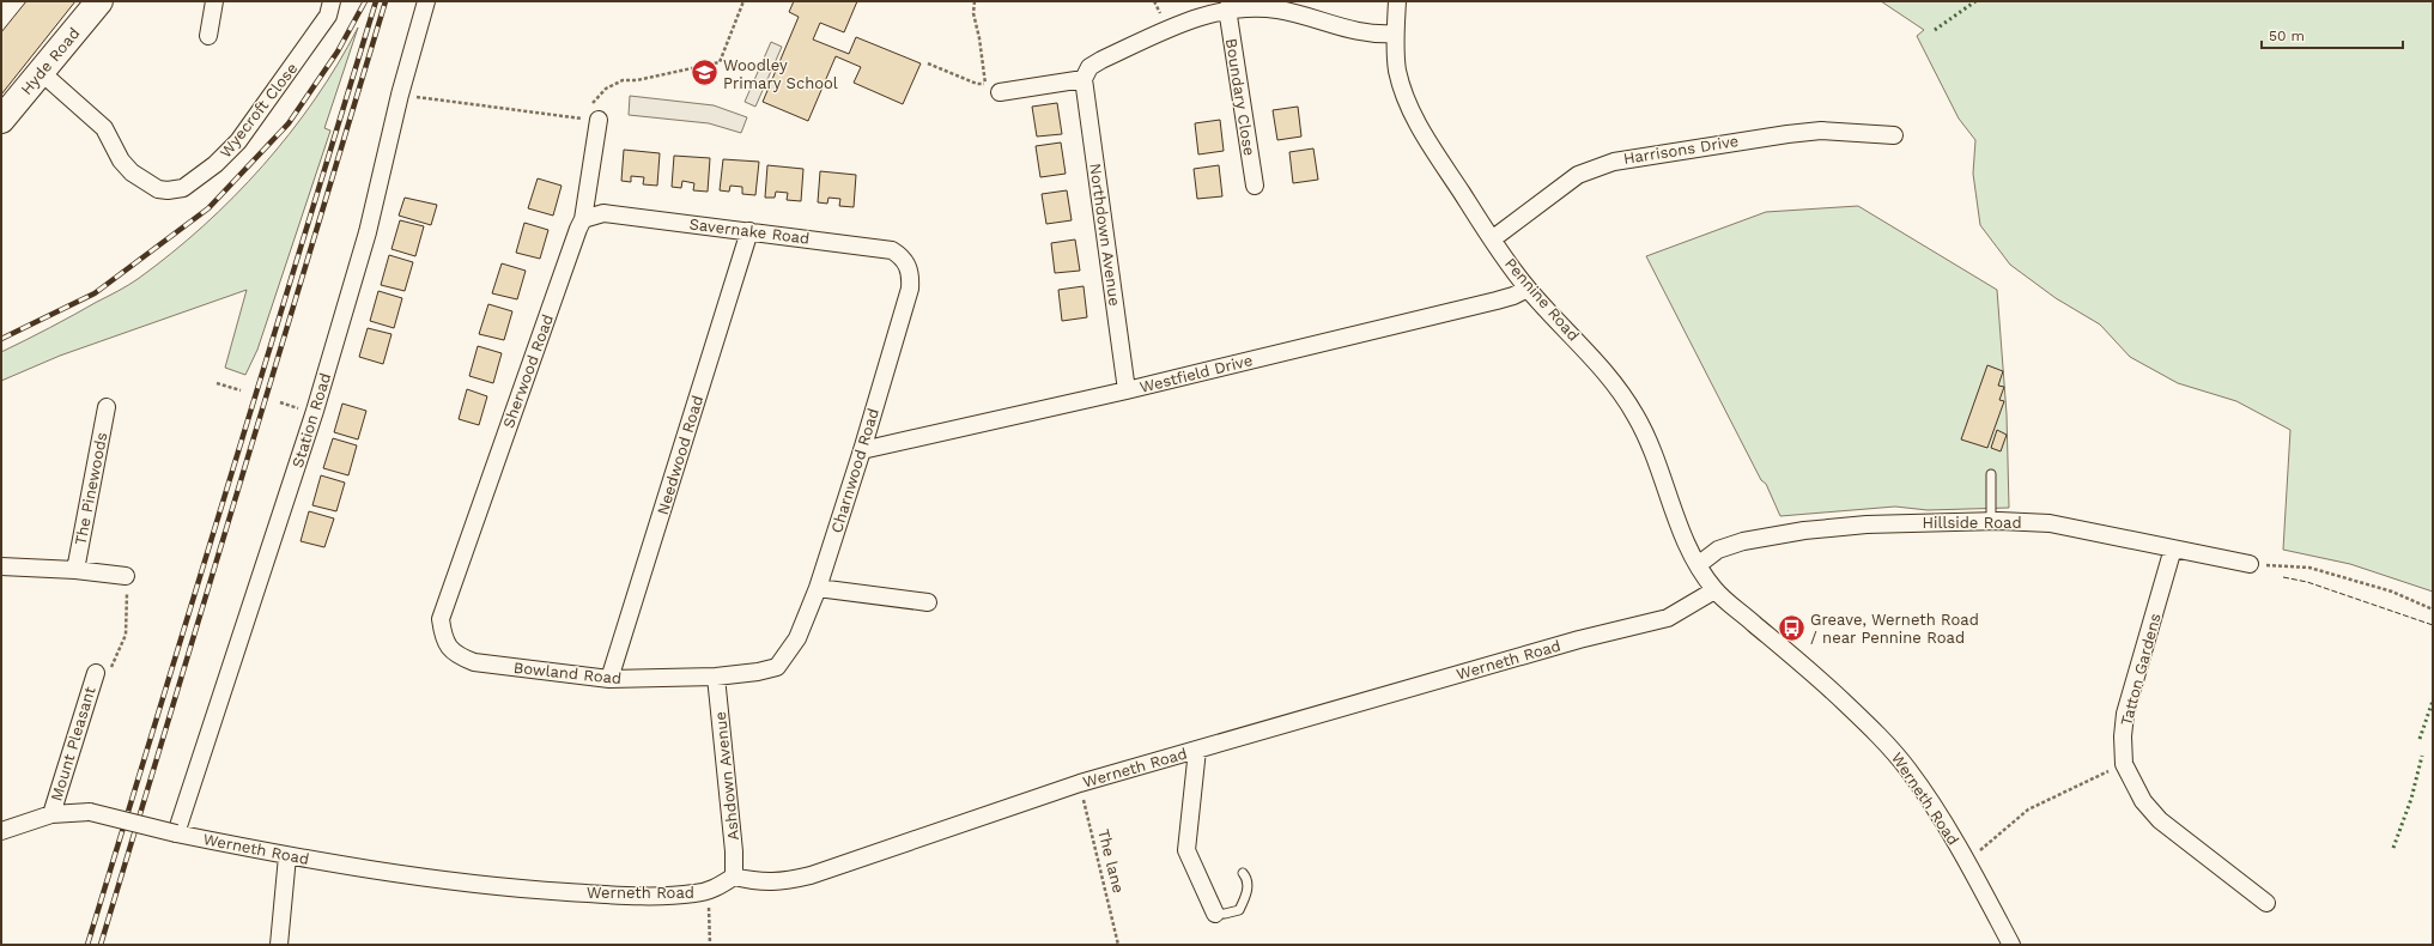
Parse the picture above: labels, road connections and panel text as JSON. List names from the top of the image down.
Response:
{
  "streets": {
    "main road": ["Hyde Road"],
    "street": [
      "Boundary Close",
      "Wyecroft Close",
      "Harrisons Drive",
      "Savernake Road",
      "Northdown Avenue",
      "Pennine Road",
      "Sherwood Road",
      "Westfield Drive",
      "Station Road",
      "Needwood Road",
      "Charnwood Road",
      "The Pinewoods",
      "Hillside Road",
      "Werneth Road",
      "Tatton Gardens",
      "Bowland Road",
      "Mount Pleasant",
      "Ashdown Avenue"
    ],
    "path": ["The lane"]
  },
  "crossings": [
    ["Hyde Road", "Wyecroft Close"],
    ["Harrisons Drive", "Pennine Road"],
    ["Savernake Road", "Sherwood Road"],
    ["Savernake Road", "Needwood Road"],
    ["Savernake Road", "Charnwood Road"],
    ["Northdown Avenue", "Westfield Drive"],
    ["Pennine Road", "Westfield Drive"],
    ["Pennine Road", "Hillside Road"],
    ["Pennine Road", "Werneth Road"],
    ["Sherwood Road", "Bowland Road"],
    ["Westfield Drive", "Charnwood Road"],
    ["Station Road", "Werneth Road"],
    ["Needwood Road", "Bowland Road"],
    ["Charnwood Road", "Bowland Road"],
    ["Hillside Road", "Tatton Gardens"],
    ["Werneth Road", "Mount Pleasant"],
    ["Werneth Road", "Ashdown Avenue"],
    ["Werneth Road", "The lane"],
    ["Bowland Road", "Ashdown Avenue"]
  ],
  "places": {
    "school or university": ["Woodley Primary School"],
    "bus stop": ["Greave, Werneth Road / near Pennine Road"]
  },
  "scale_bar": "50 m"
}
